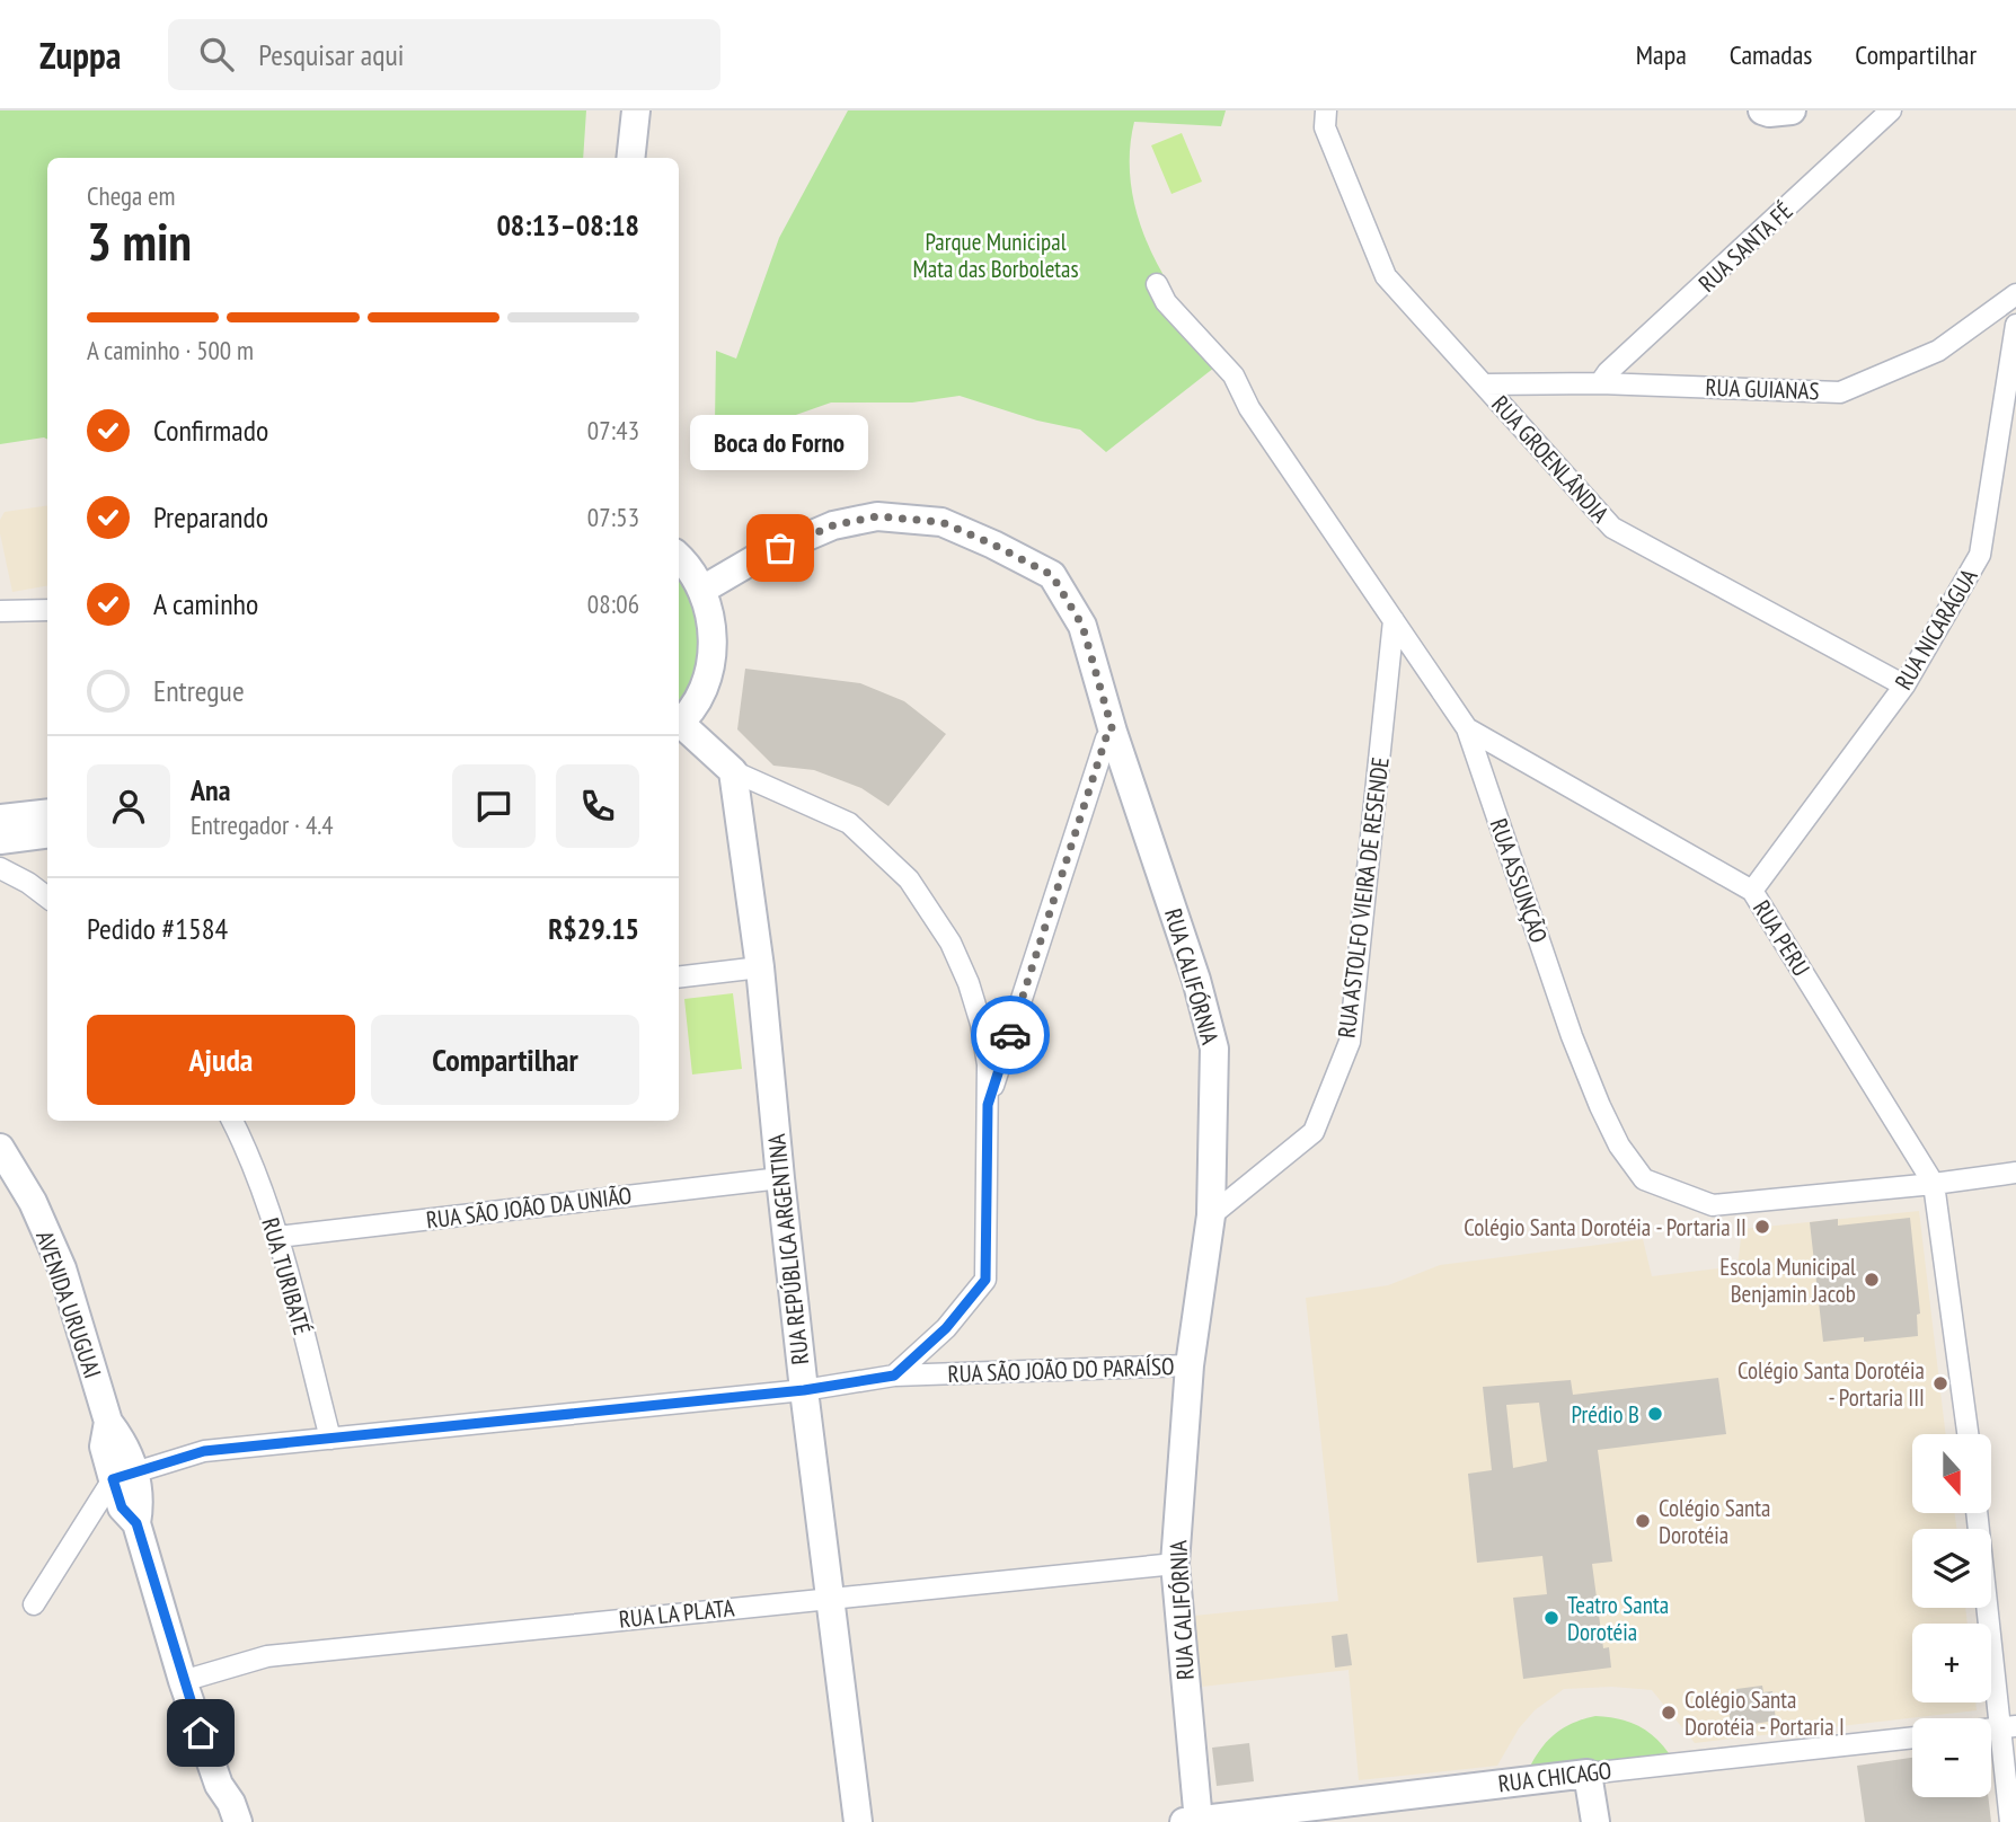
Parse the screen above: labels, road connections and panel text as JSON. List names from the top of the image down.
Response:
{
  "streets": {
    "street": [
      "RUA SANTA FÉ",
      "RUA GUIANAS",
      "RUA GROENLÂNDIA",
      "RUA NICARÁGUA",
      "RUA ASSUNÇÃO",
      "RUA ASTOLFO VIEIRA DE RESENDE",
      "RUA PERU",
      "RUA CALIFÓRNIA",
      "RUA SÃO JOÃO DA UNIÃO",
      "RUA REPÚBLICA ARGENTINA",
      "RUA TURIBATÉ",
      "AVENIDA URUGUAI",
      "RUA SÃO JOÃO DO PARAÍSO",
      "RUA LA PLATA",
      "RUA CHICAGO"
    ]
  },
  "crossings": [
    ["RUA SANTA FÉ", "RUA GUIANAS"],
    ["RUA GUIANAS", "RUA GROENLÂNDIA"],
    ["RUA GROENLÂNDIA", "RUA NICARÁGUA"],
    ["RUA NICARÁGUA", "RUA PERU"],
    ["RUA ASSUNÇÃO", "RUA ASTOLFO VIEIRA DE RESENDE"],
    ["RUA ASSUNÇÃO", "RUA PERU"],
    ["RUA ASTOLFO VIEIRA DE RESENDE", "RUA CALIFÓRNIA"],
    ["RUA CALIFÓRNIA", "RUA SÃO JOÃO DO PARAÍSO"],
    ["RUA CALIFÓRNIA", "RUA LA PLATA"],
    ["RUA CALIFÓRNIA", "RUA CHICAGO"],
    ["RUA SÃO JOÃO DA UNIÃO", "RUA REPÚBLICA ARGENTINA"],
    ["RUA SÃO JOÃO DA UNIÃO", "RUA TURIBATÉ"],
    ["RUA REPÚBLICA ARGENTINA", "RUA SÃO JOÃO DO PARAÍSO"],
    ["RUA REPÚBLICA ARGENTINA", "RUA LA PLATA"],
    ["RUA TURIBATÉ", "RUA SÃO JOÃO DO PARAÍSO"],
    ["AVENIDA URUGUAI", "RUA SÃO JOÃO DO PARAÍSO"],
    ["AVENIDA URUGUAI", "RUA LA PLATA"]
  ],
  "parks": ["Parque Municipal Mata das Borboletas"],
  "places": [
    "Boca do Forno",
    "Colégio Santa Dorotéia - Portaria II",
    "Escola Municipal Benjamin Jacob",
    "Colégio Santa Dorotéia - Portaria III",
    "Prédio B",
    "Colégio Santa Dorotéia",
    "Teatro Santa Dorotéia",
    "Colégio Santa Dorotéia - Portaria I"
  ],
  "north": "bottom",
  "page": {
    "header": "Zuppa",
    "search": "Pesquisar aqui",
    "nav": ["Mapa", "Camadas", "Compartilhar"],
    "heading": ["3 min", "Chega em", "08:13–08:18"],
    "panel": [
      "Ana",
      "Entregador · 4.4",
      "Pedido #1584",
      "R$29.15"
    ],
    "bar": "A caminho · 500 m",
    "list": [
      ["Confirmado", "07:43"],
      ["Preparando", "07:53"],
      ["A caminho", "08:06"],
      "Entregue"
    ],
    "bubble": "Boca do Forno",
    "buttons": ["Ajuda", "Compartilhar"],
    "map_buttons": ["+", "−"]
  }
}
